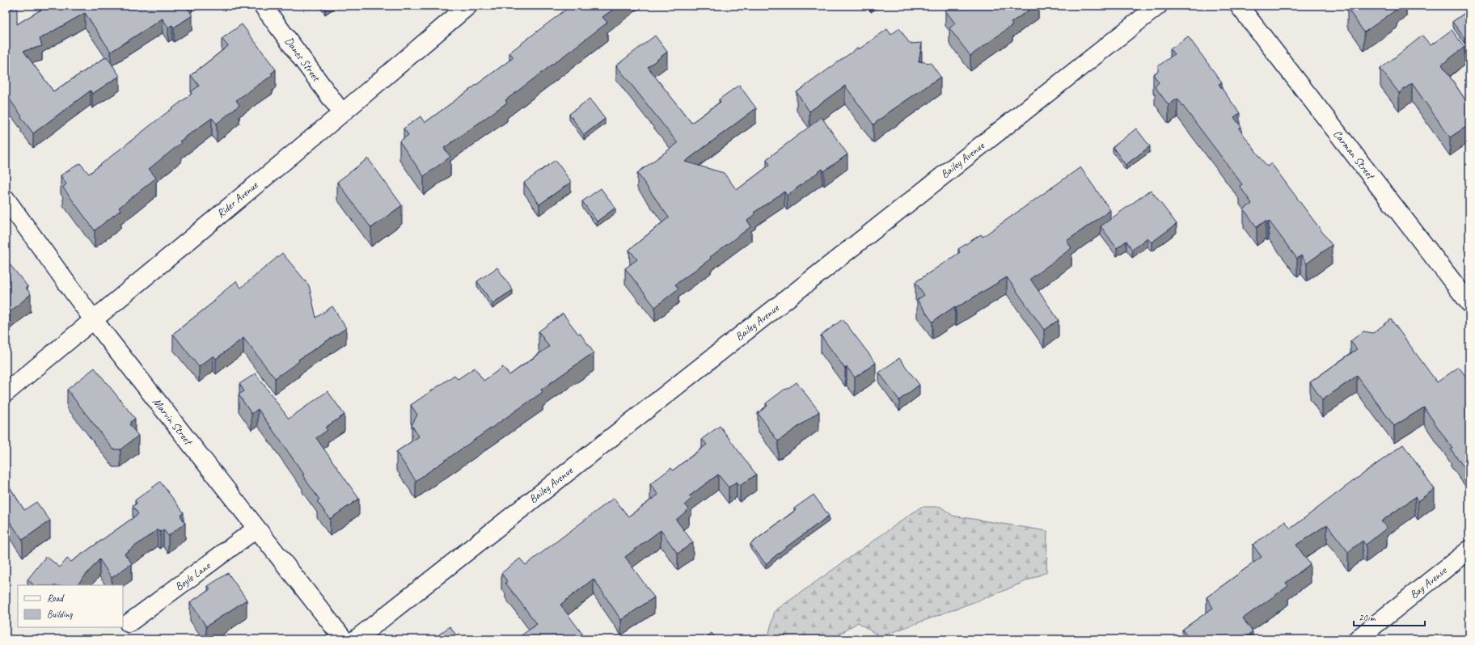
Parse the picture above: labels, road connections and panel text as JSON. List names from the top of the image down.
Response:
{
  "streets": {
    "street": [
      "Danes Street",
      "Carman Street",
      "Bailey Avenue",
      "Rider Avenue",
      "Marvin Street",
      "Boyle Lane",
      "Bay Avenue"
    ]
  },
  "crossings": [
    ["Danes Street", "Rider Avenue"],
    ["Rider Avenue", "Marvin Street"],
    ["Marvin Street", "Boyle Lane"]
  ],
  "legend": ["Road", "Building"],
  "scale_bar": "20 m"
}
